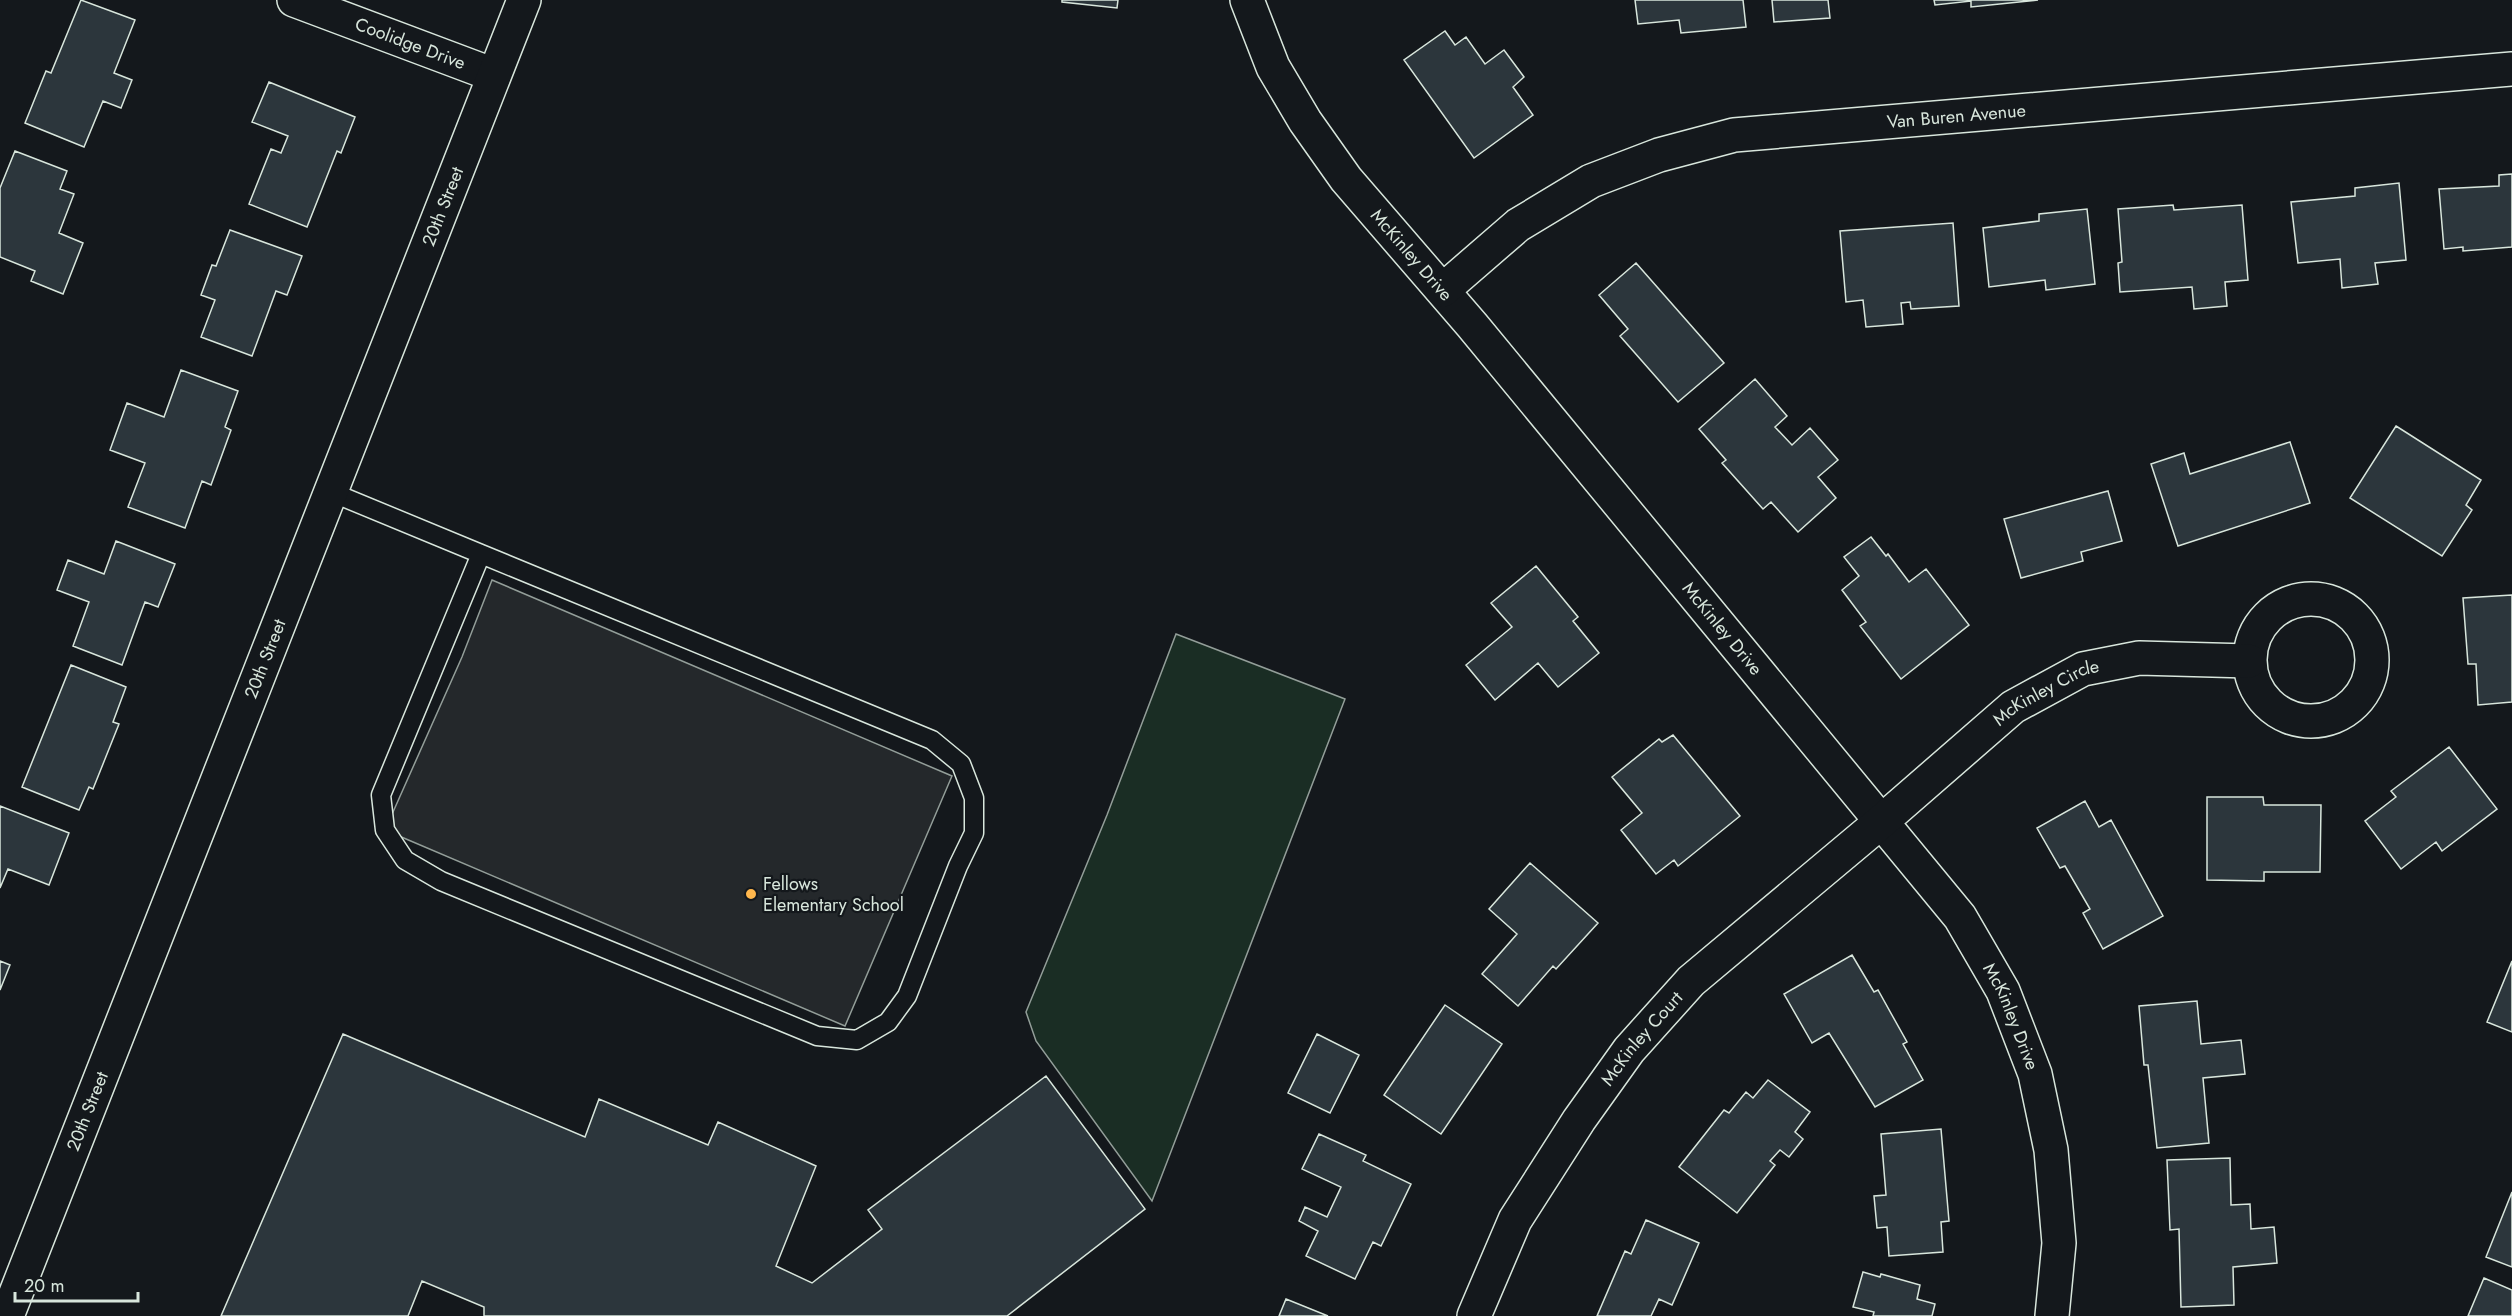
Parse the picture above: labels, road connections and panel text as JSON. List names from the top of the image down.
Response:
{
  "streets": {
    "street": [
      "Coolidge Drive",
      "Van Buren Avenue",
      "20th Street",
      "McKinley Drive",
      "McKinley Circle",
      "McKinley Court"
    ]
  },
  "crossings": [
    ["Coolidge Drive", "20th Street"],
    ["Van Buren Avenue", "McKinley Drive"],
    ["McKinley Drive", "McKinley Circle"],
    ["McKinley Drive", "McKinley Court"],
    ["McKinley Circle", "McKinley Court"]
  ],
  "places": ["Fellows Elementary School"],
  "scale_bar": "20 m"
}
